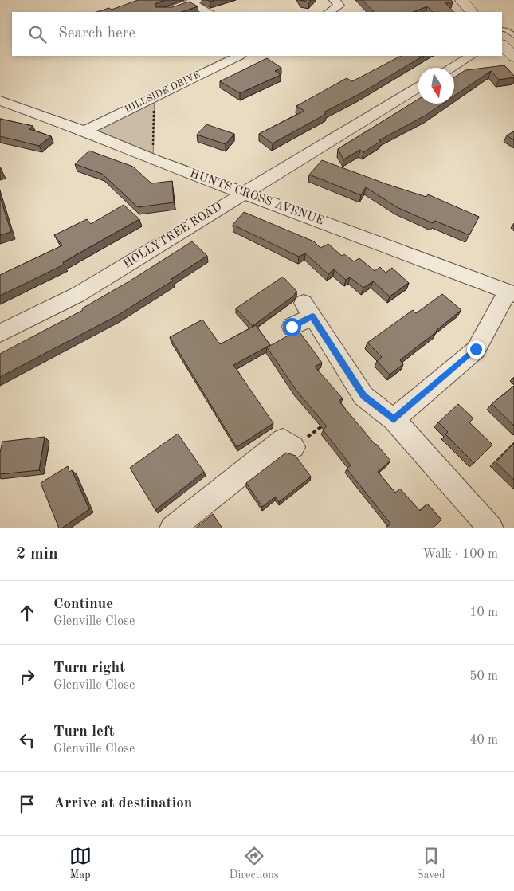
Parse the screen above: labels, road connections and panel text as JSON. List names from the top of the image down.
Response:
{
  "streets": {
    "street": ["HILLSIDE DRIVE", "HUNTS CROSS AVENUE", "HOLLYTREE ROAD"]
  },
  "crossings": [
    ["HILLSIDE DRIVE", "HUNTS CROSS AVENUE"],
    ["HUNTS CROSS AVENUE", "HOLLYTREE ROAD"]
  ],
  "north": "bottom",
  "page": {
    "search": "Search here",
    "heading": ["2 min", "Walk · 100 m"],
    "list": [
      ["Continue", "Glenville Close", "10 m"],
      ["Turn right", "Glenville Close", "50 m"],
      ["Turn left", "Glenville Close", "40 m"],
      "Arrive at destination"
    ],
    "nav": ["Map", "Directions", "Saved"]
  }
}
